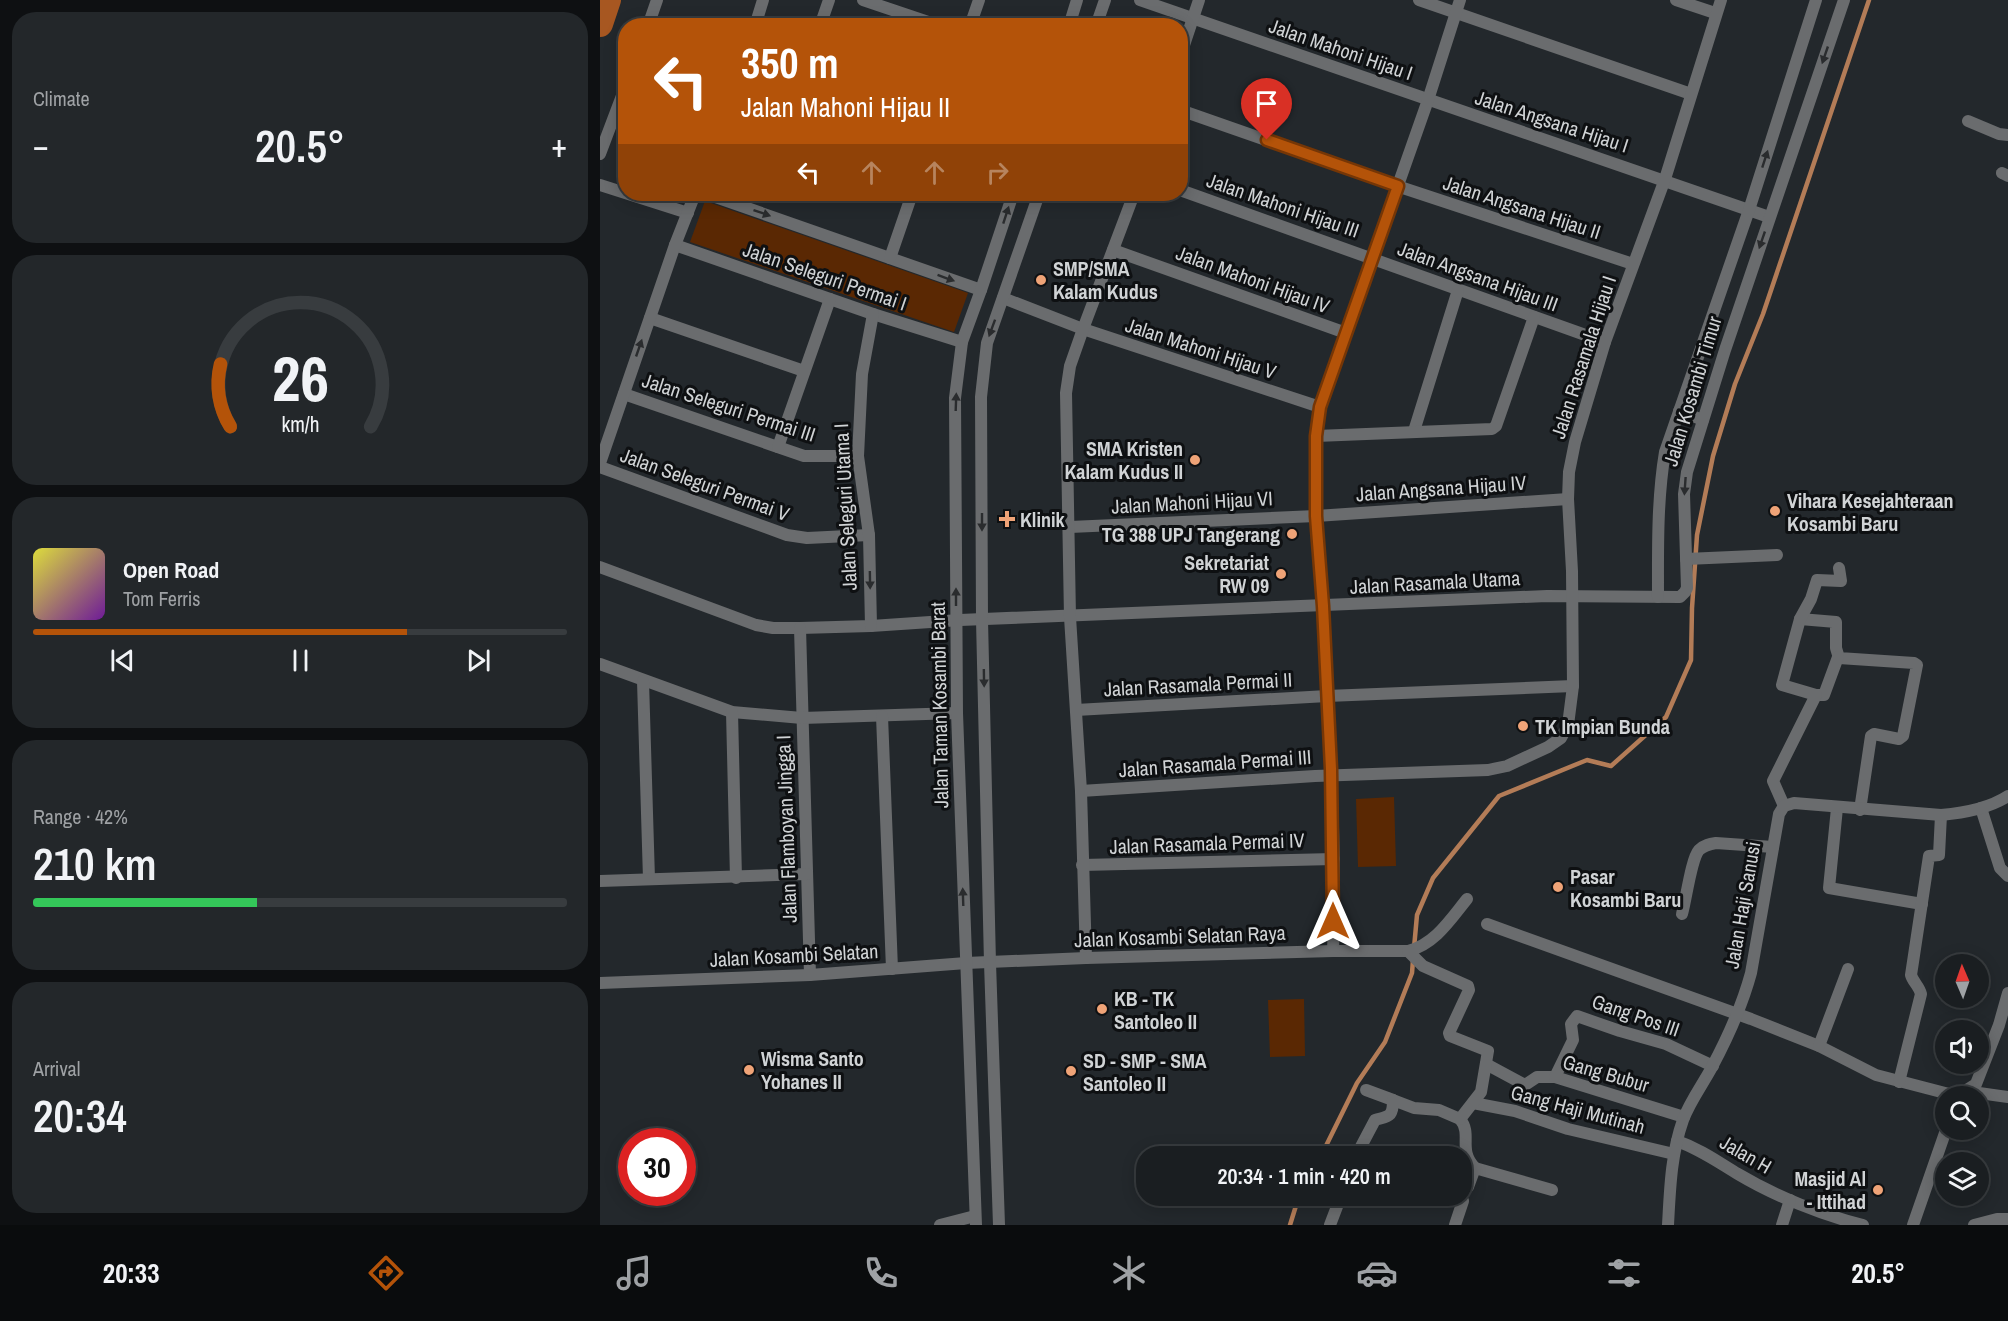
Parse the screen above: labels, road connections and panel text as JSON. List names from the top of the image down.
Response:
{
  "streets": {
    "street": [
      "Jalan Mahoni Hijau I",
      "Jalan Angsana Hijau I",
      "Jalan Mahoni Hijau III",
      "Jalan Angsana Hijau II",
      "Jalan Seleguri Permai I",
      "Jalan Angsana Hijau III",
      "Jalan Mahoni Hijau IV",
      "Jalan Mahoni Hijau V",
      "Jalan Rasamala Hijau I",
      "Jalan Kosambi Timur",
      "Jalan Seleguri Permai III",
      "Jalan Seleguri Permai V",
      "Jalan Angsana Hijau IV",
      "Jalan Mahoni Hijau VI",
      "Jalan Seleguri Utama I",
      "Jalan Rasamala Utama",
      "Jalan Rasamala Permai II",
      "Jalan Taman Kosambi Barat",
      "Jalan Rasamala Permai III",
      "Jalan Flamboyan Jingga I",
      "Jalan Rasamala Permai IV",
      "Jalan Haji Sanusi",
      "Jalan Kosambi Selatan Raya",
      "Jalan Kosambi Selatan",
      "Gang Pos III",
      "Gang Bubur",
      "Gang Haji Mutinah",
      "Jalan H"
    ]
  },
  "crossings": [
    ["Jalan Mahoni Hijau I", "Jalan Angsana Hijau I"],
    ["Jalan Angsana Hijau I", "Jalan Rasamala Hijau I"],
    ["Jalan Angsana Hijau I", "Jalan Kosambi Timur"],
    ["Jalan Mahoni Hijau III", "Jalan Angsana Hijau III"],
    ["Jalan Angsana Hijau II", "Jalan Rasamala Hijau I"],
    ["Jalan Seleguri Permai I", "Jalan Seleguri Utama I"],
    ["Jalan Seleguri Permai I", "Jalan Taman Kosambi Barat"],
    ["Jalan Angsana Hijau III", "Jalan Rasamala Hijau I"],
    ["Jalan Rasamala Hijau I", "Jalan Angsana Hijau IV"],
    ["Jalan Rasamala Hijau I", "Jalan Rasamala Utama"],
    ["Jalan Rasamala Hijau I", "Jalan Rasamala Permai II"],
    ["Jalan Rasamala Hijau I", "Jalan Rasamala Permai III"],
    ["Jalan Kosambi Timur", "Jalan Rasamala Utama"],
    ["Jalan Seleguri Permai III", "Jalan Seleguri Utama I"],
    ["Jalan Seleguri Permai V", "Jalan Seleguri Utama I"],
    ["Jalan Angsana Hijau IV", "Jalan Mahoni Hijau VI"],
    ["Jalan Seleguri Utama I", "Jalan Rasamala Utama"],
    ["Jalan Rasamala Utama", "Jalan Taman Kosambi Barat"],
    ["Jalan Rasamala Utama", "Jalan Flamboyan Jingga I"],
    ["Jalan Taman Kosambi Barat", "Jalan Flamboyan Jingga I"],
    ["Jalan Taman Kosambi Barat", "Jalan Kosambi Selatan"],
    ["Jalan Flamboyan Jingga I", "Jalan Kosambi Selatan"],
    ["Jalan Haji Sanusi", "Gang Pos III"],
    ["Jalan Haji Sanusi", "Gang Bubur"],
    ["Jalan Haji Sanusi", "Gang Haji Mutinah"],
    ["Jalan Haji Sanusi", "Jalan H"],
    ["Jalan Kosambi Selatan Raya", "Jalan Kosambi Selatan"],
    ["Gang Pos III", "Gang Bubur"]
  ],
  "places": {
    "other": [
      "SMP/SMA Kalam Kudus",
      "SMA Kristen Kalam Kudus II",
      "Vihara Kesejahteraan Kosambi Baru",
      "TG 388 UPJ Tangerang",
      "Sekretariat RW 09",
      "TK Impian Bunda",
      "Pasar Kosambi Baru",
      "KB - TK Santoleo II",
      "Wisma Santo Yohanes II",
      "SD - SMP - SMA Santoleo II",
      "Masjid Al - Ittihad"
    ],
    "health": ["Klinik"]
  },
  "north": "top",
  "page": {
    "tile": [
      "Climate",
      ["Range · 42%", "210 km"],
      ["Arrival", "20:34"]
    ],
    "turn": ["350 m", "Jalan Mahoni Hijau II"],
    "heat": ["−", "20.5°", "+"],
    "song": ["Open Road", "Tom Ferris"],
    "limit": "30",
    "trip": "20:34 · 1 min · 420 m",
    "tabs": ["20:33", "20.5°"],
    "gauge": ["26", "km/h"]
  }
}
